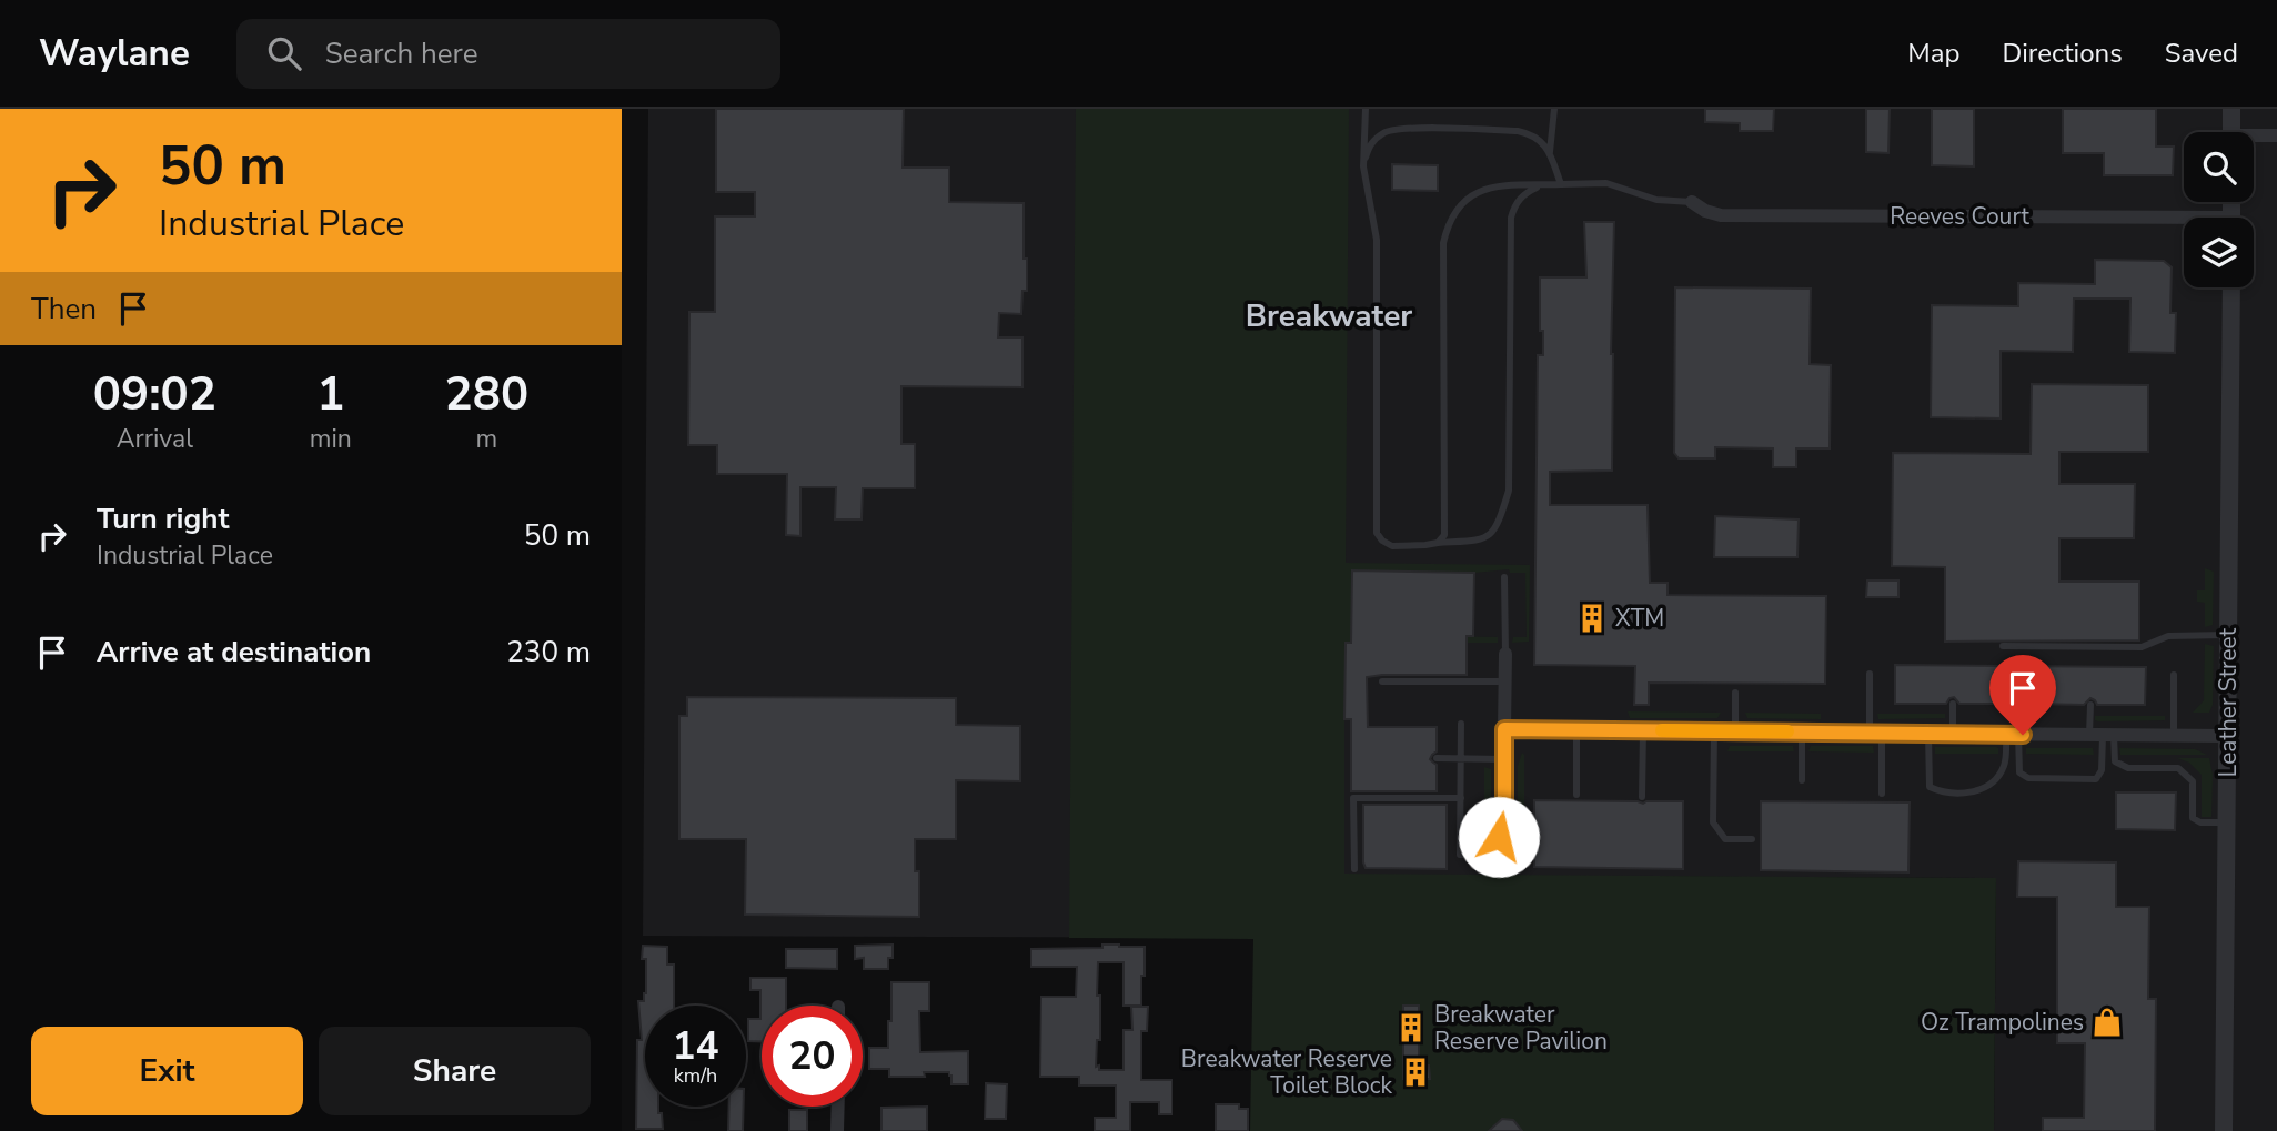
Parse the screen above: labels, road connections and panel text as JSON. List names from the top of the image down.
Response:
{
  "streets": {
    "street": ["Reeves Court", "Leather Street"]
  },
  "districts": ["Breakwater"],
  "places": {
    "building": ["XTM", "Breakwater Reserve Pavilion", "Breakwater Reserve Toilet Block"],
    "shop": ["Oz Trampolines"]
  },
  "page": {
    "header": "Waylane",
    "search": "Search here",
    "nav": ["Map", "Directions", "Saved"],
    "turn": ["50 m", "Industrial Place"],
    "then": "Then",
    "eta": [
      "09:02",
      "Arrival",
      "1",
      "min",
      "280",
      "m"
    ],
    "list": [
      {
        "name": "Turn right",
        "note": "Industrial Place",
        "value": "50 m"
      },
      {
        "name": "Arrive at destination",
        "value": "230 m"
      }
    ],
    "speed": "14 km/h",
    "limit": "20",
    "buttons": ["Exit", "Share"]
  }
}
